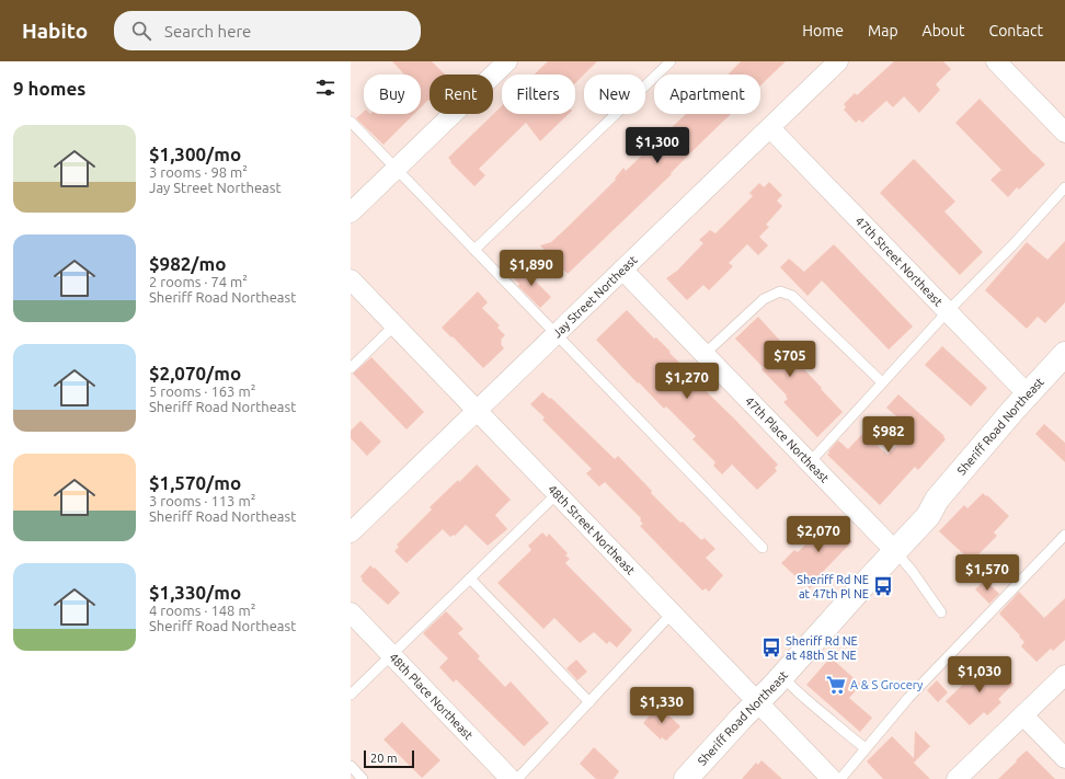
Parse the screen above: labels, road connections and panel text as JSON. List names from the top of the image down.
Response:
{
  "streets": {
    "main road": ["Sheriff Road Northeast"],
    "street": [
      "47th Street Northeast",
      "Jay Street Northeast",
      "47th Place Northeast",
      "48th Street Northeast",
      "48th Place Northeast"
    ]
  },
  "crossings": [
    ["47th Street Northeast", "Jay Street Northeast"],
    ["47th Street Northeast", "Sheriff Road Northeast"],
    ["Jay Street Northeast", "47th Place Northeast"],
    ["Jay Street Northeast", "48th Street Northeast"],
    ["Sheriff Road Northeast", "47th Place Northeast"],
    ["Sheriff Road Northeast", "48th Street Northeast"]
  ],
  "places": {
    "bus stop": ["Sheriff Rd NE at 47th Pl NE", "Sheriff Rd NE at 48th St NE"],
    "supermarket": ["A & S Grocery"]
  },
  "scale_bar": "20 m",
  "page": {
    "header": "Habito",
    "search": "Search here",
    "nav": [
      "Home",
      "Map",
      "About",
      "Contact"
    ],
    "heading": "9 homes",
    "chip": [
      "Buy",
      "Rent",
      "Filters",
      "New",
      "Apartment"
    ],
    "list": [
      {
        "name": "$1,300/mo",
        "note": "3 rooms · 98 m² · Jay Street Northeast"
      },
      {
        "name": "$982/mo",
        "note": "2 rooms · 74 m² · Sheriff Road Northeast"
      },
      {
        "name": "$2,070/mo",
        "note": "5 rooms · 163 m² · Sheriff Road Northeast"
      },
      {
        "name": "$1,570/mo",
        "note": "3 rooms · 113 m² · Sheriff Road Northeast"
      },
      {
        "name": "$1,330/mo",
        "note": "4 rooms · 148 m² · Sheriff Road Northeast"
      }
    ],
    "price": [
      "$1,300",
      "$1,890",
      "$705",
      "$1,270",
      "$982",
      "$2,070",
      "$1,570",
      "$1,030",
      "$1,330"
    ],
    "scale": "20 m"
  }
}
